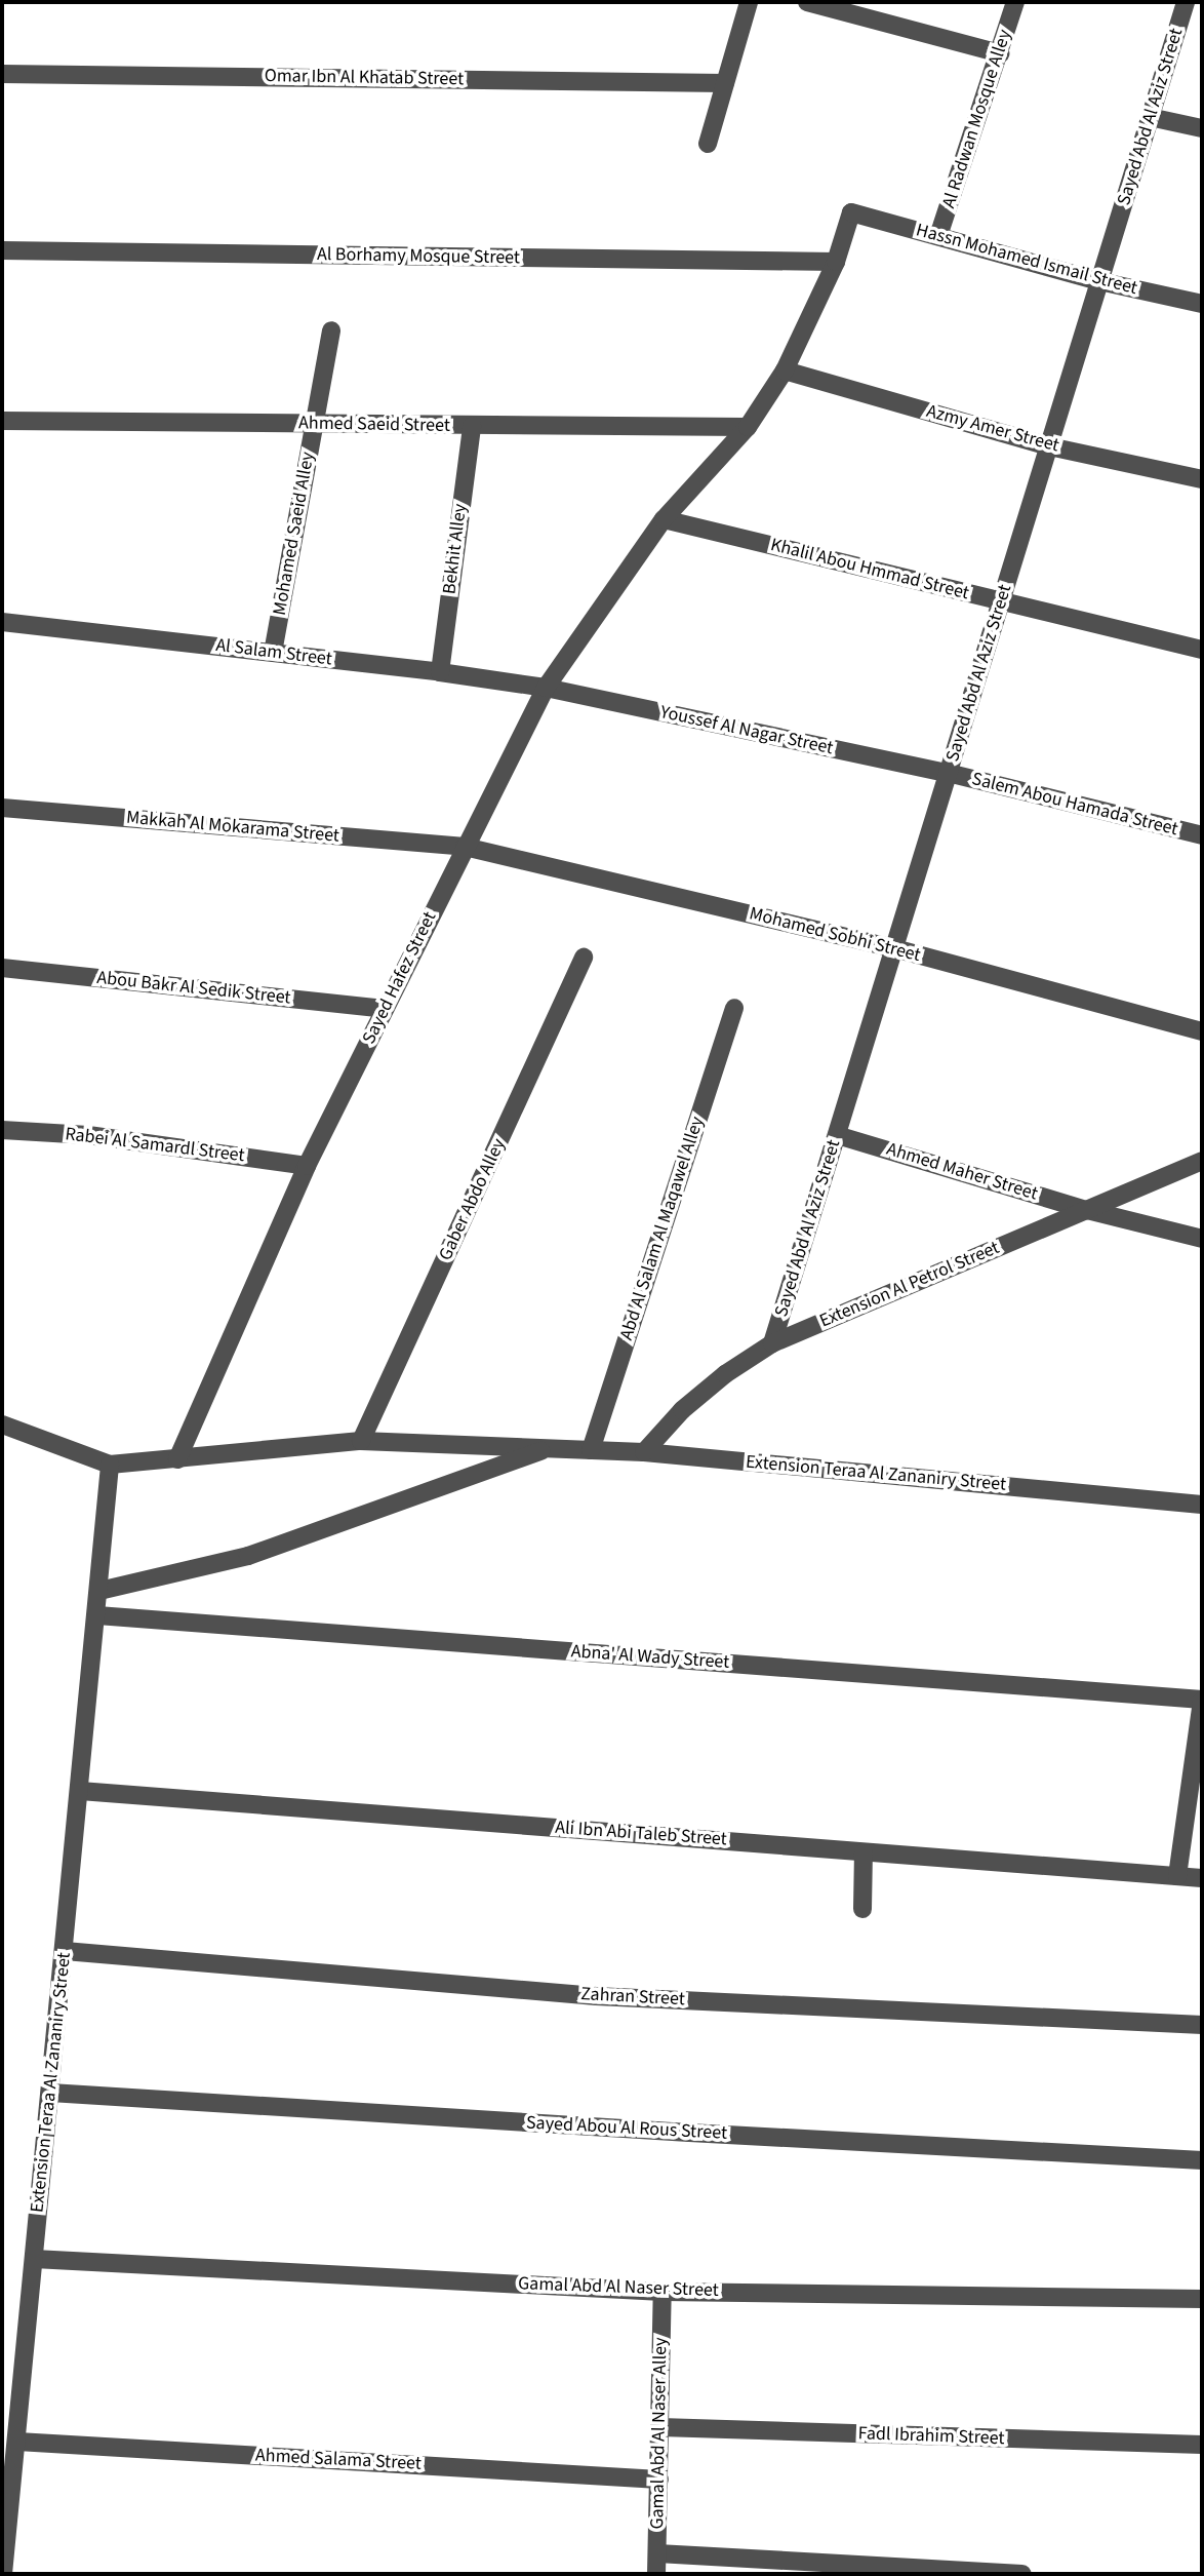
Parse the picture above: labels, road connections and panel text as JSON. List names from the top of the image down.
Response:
{
  "streets": {
    "street": [
      "Omar Ibn Al Khatab Street",
      "Sayed Abd Al Aziz Street",
      "Al Radwan Mosque Alley",
      "Al Borhamy Mosque Street",
      "Hassn Mohamed Ismail Street",
      "Ahmed Saeid Street",
      "Azmy Amer Street",
      "Mohamed Saeid Alley",
      "Bekhit Alley",
      "Khalil Abou Hmmad Street",
      "Al Salam Street",
      "Youssef Al Nagar Street",
      "Salem Abou Hamada Street",
      "Makkah Al Mokarama Street",
      "Mohamed Sobhi Street",
      "Sayed Hafez Street",
      "Abou Bakr Al Sedik Street",
      "Rabei Al Samardl Street",
      "Ahmed Maher Street",
      "Gaber Abdo Alley",
      "Abd Al Salam Al Maqawel Alley",
      "Extension Al Petrol Street",
      "Extension Teraa Al Zananiry Street",
      "Abna' Al Wady Street",
      "Ali Ibn Abi Taleb Street",
      "Zahran Street",
      "Sayed Abou Al Rous Street",
      "Gamal Abd Al Naser Street",
      "Gamal Abd Al Naser Alley",
      "Fadl Ibrahim Street",
      "Ahmed Salama Street"
    ]
  },
  "crossings": [
    ["Sayed Abd Al Aziz Street", "Hassn Mohamed Ismail Street"],
    ["Sayed Abd Al Aziz Street", "Azmy Amer Street"],
    ["Sayed Abd Al Aziz Street", "Khalil Abou Hmmad Street"],
    ["Sayed Abd Al Aziz Street", "Youssef Al Nagar Street"],
    ["Sayed Abd Al Aziz Street", "Salem Abou Hamada Street"],
    ["Sayed Abd Al Aziz Street", "Mohamed Sobhi Street"],
    ["Sayed Abd Al Aziz Street", "Ahmed Maher Street"],
    ["Sayed Abd Al Aziz Street", "Extension Al Petrol Street"],
    ["Al Radwan Mosque Alley", "Hassn Mohamed Ismail Street"],
    ["Al Borhamy Mosque Street", "Sayed Hafez Street"],
    ["Hassn Mohamed Ismail Street", "Sayed Hafez Street"],
    ["Ahmed Saeid Street", "Mohamed Saeid Alley"],
    ["Ahmed Saeid Street", "Bekhit Alley"],
    ["Ahmed Saeid Street", "Sayed Hafez Street"],
    ["Azmy Amer Street", "Sayed Hafez Street"],
    ["Mohamed Saeid Alley", "Al Salam Street"],
    ["Bekhit Alley", "Al Salam Street"],
    ["Khalil Abou Hmmad Street", "Sayed Hafez Street"],
    ["Al Salam Street", "Youssef Al Nagar Street"],
    ["Al Salam Street", "Sayed Hafez Street"],
    ["Youssef Al Nagar Street", "Salem Abou Hamada Street"],
    ["Youssef Al Nagar Street", "Sayed Hafez Street"],
    ["Makkah Al Mokarama Street", "Mohamed Sobhi Street"],
    ["Makkah Al Mokarama Street", "Sayed Hafez Street"],
    ["Mohamed Sobhi Street", "Sayed Hafez Street"],
    ["Sayed Hafez Street", "Abou Bakr Al Sedik Street"],
    ["Sayed Hafez Street", "Rabei Al Samardl Street"],
    ["Sayed Hafez Street", "Extension Teraa Al Zananiry Street"],
    ["Ahmed Maher Street", "Extension Al Petrol Street"],
    ["Gaber Abdo Alley", "Extension Teraa Al Zananiry Street"],
    ["Abd Al Salam Al Maqawel Alley", "Extension Teraa Al Zananiry Street"],
    ["Extension Al Petrol Street", "Extension Teraa Al Zananiry Street"],
    ["Extension Teraa Al Zananiry Street", "Abna' Al Wady Street"],
    ["Extension Teraa Al Zananiry Street", "Ali Ibn Abi Taleb Street"],
    ["Extension Teraa Al Zananiry Street", "Zahran Street"],
    ["Extension Teraa Al Zananiry Street", "Sayed Abou Al Rous Street"],
    ["Extension Teraa Al Zananiry Street", "Gamal Abd Al Naser Street"],
    ["Extension Teraa Al Zananiry Street", "Ahmed Salama Street"],
    ["Gamal Abd Al Naser Street", "Gamal Abd Al Naser Alley"],
    ["Gamal Abd Al Naser Alley", "Fadl Ibrahim Street"],
    ["Gamal Abd Al Naser Alley", "Ahmed Salama Street"]
  ]
}
